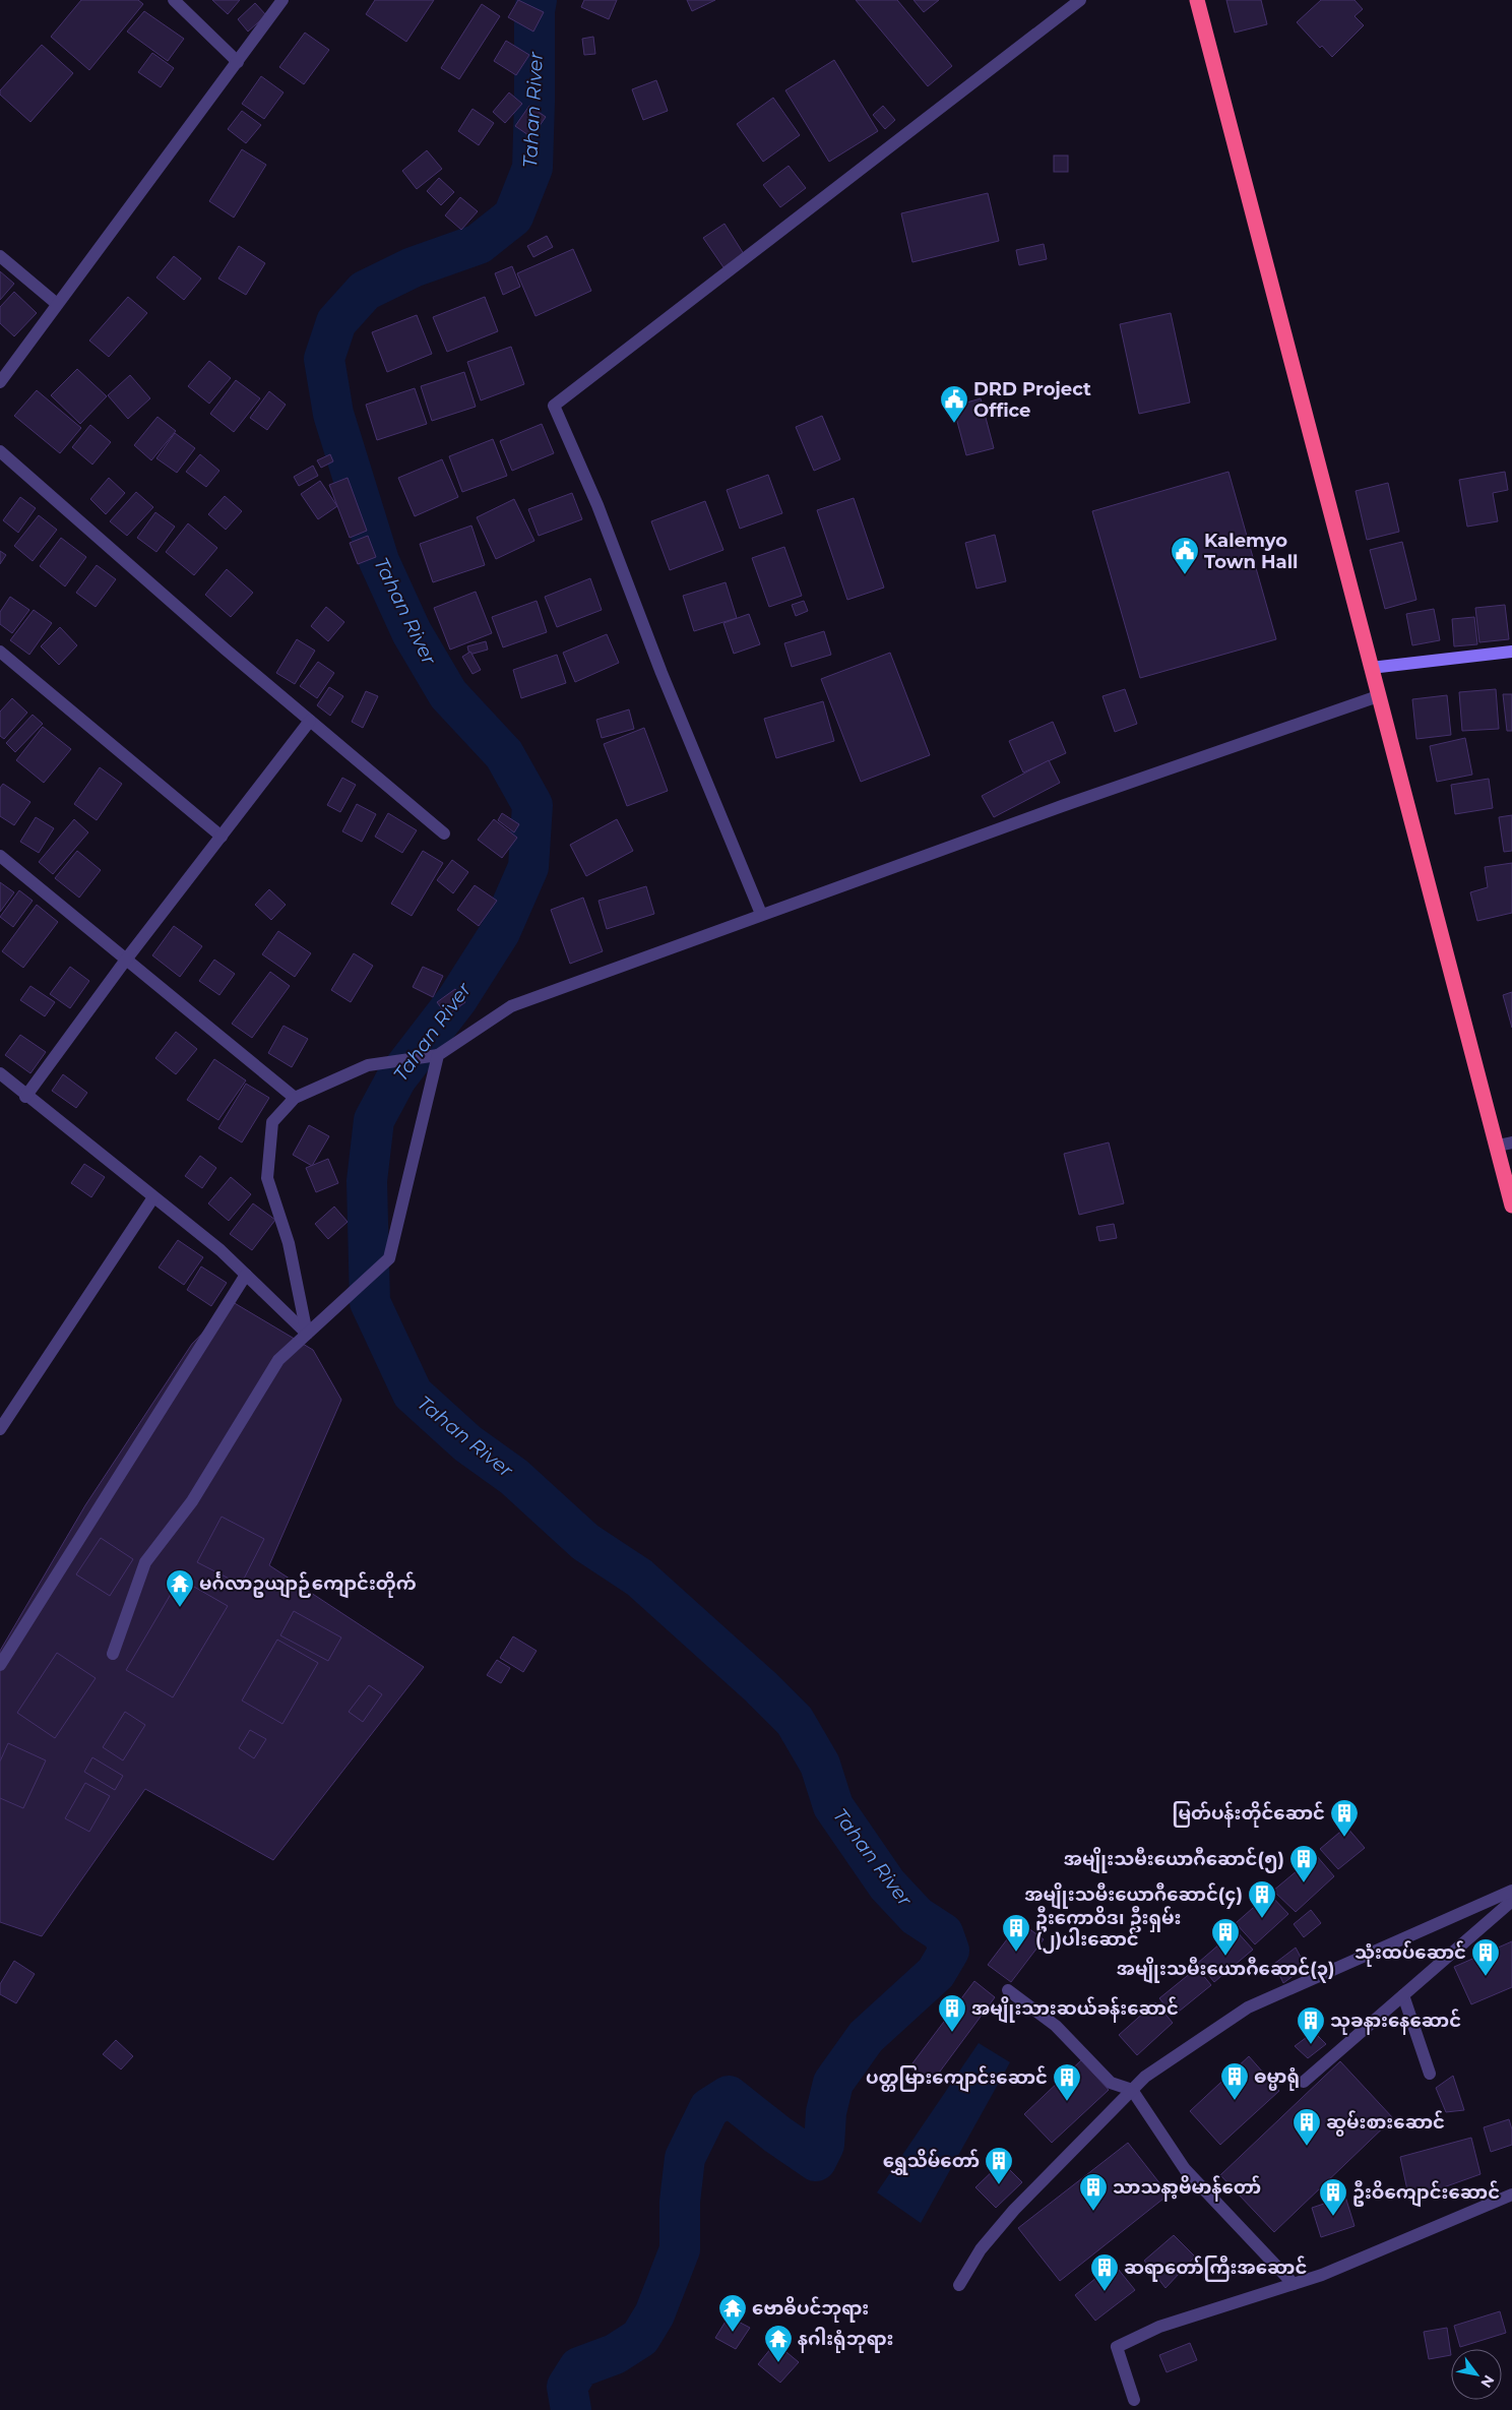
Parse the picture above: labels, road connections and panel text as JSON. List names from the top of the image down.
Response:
{
  "water": ["Tahan River"],
  "places": {
    "public building": ["DRD Project Office", "Kalemyo Town Hall"],
    "temple": ["မင်္ဂလာဥယျာဉ်ကျောင်းတိုက်", "ဗောဓိပင်ဘုရား", "နဂါးရုံဘုရား"],
    "building": [
      "မြတ်ပန်းတိုင်ဆောင်",
      "အမျိုးသမီးယောဂီဆောင်(၅)",
      "အမျိုးသမီးယောဂီဆောင်(၄)",
      "ဦးကောဝိဒ၊ ဦးရှမ်း (၂)ပါးဆောင်",
      "အမျိုးသမီးယောဂီဆောင်(၃)",
      "သုံးထပ်ဆောင်",
      "အမျိုးသားဆယ်ခန်းဆောင်",
      "သုခနားနေဆောင်",
      "ဓမ္မာရုံ",
      "ပတ္တမြားကျောင်းဆောင်",
      "ဆွမ်းစားဆောင်",
      "ရွှေသိမ်တော်",
      "သာသနာ့ဗိမာန်တော်",
      "ဦးဝိကျောင်းဆောင်",
      "ဆရာတော်ကြီးအဆောင်"
    ]
  },
  "north": "bottom right"
}
